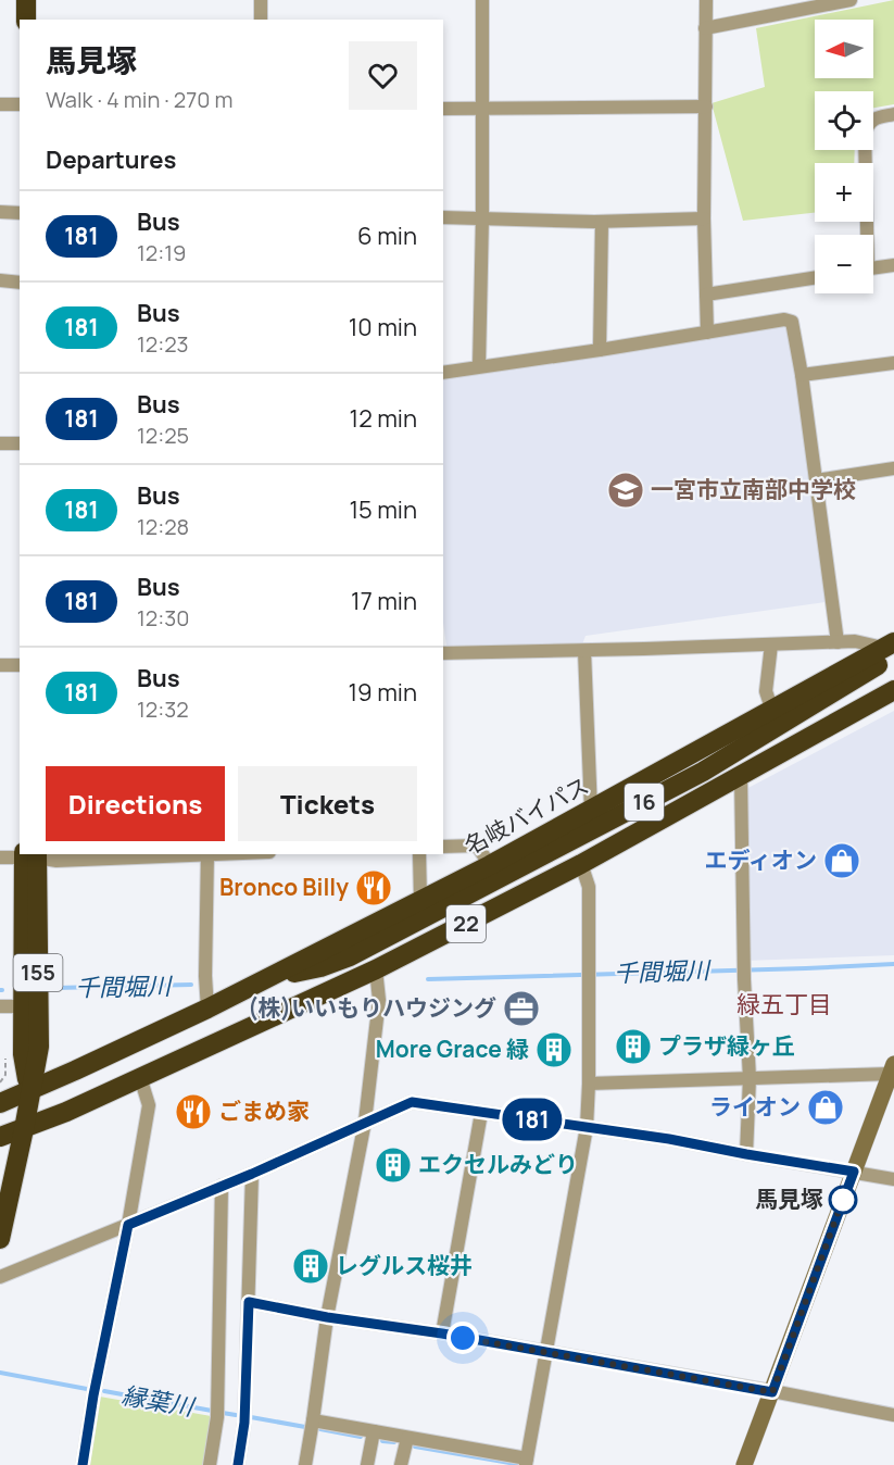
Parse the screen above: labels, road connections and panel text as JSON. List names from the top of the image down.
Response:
{
  "streets": {
    "highway": [
      "16",
      "名岐バイパス",
      "22",
      "155"
    ]
  },
  "crossings": [
    ["16", "名岐バイパス"],
    ["名岐バイパス", "155"],
    ["22", "155"]
  ],
  "districts": ["緑五丁目"],
  "water": ["千間堀川", "縁葉川"],
  "places": {
    "school or university": ["一宮市立南部中学校"],
    "shop": ["エディオン", "ライオン"],
    "restaurant": ["Bronco Billy", "ごまめ家"],
    "office": ["(株)いいもりハウジング"],
    "building": [
      "プラザ緑ヶ丘",
      "More Grace 緑",
      "エクセルみどり",
      "レグルス桜井"
    ],
    "other": ["馬見塚"]
  },
  "lines": ["bus line 181"],
  "north": "left",
  "page": {
    "on_map": "181",
    "map_buttons": ["+", "−"],
    "heading": [
      ["馬見塚", "Walk · 4 min · 270 m"],
      "Departures"
    ],
    "list": [
      {
        "mark": "181",
        "name": "Bus",
        "note": "12:19",
        "value": "6 min"
      },
      {
        "mark": "181",
        "name": "Bus",
        "note": "12:23",
        "value": "10 min"
      },
      {
        "mark": "181",
        "name": "Bus",
        "note": "12:25",
        "value": "12 min"
      },
      {
        "mark": "181",
        "name": "Bus",
        "note": "12:28",
        "value": "15 min"
      },
      {
        "mark": "181",
        "name": "Bus",
        "note": "12:30",
        "value": "17 min"
      },
      {
        "mark": "181",
        "name": "Bus",
        "note": "12:32",
        "value": "19 min"
      }
    ],
    "buttons": ["Directions", "Tickets"]
  }
}
